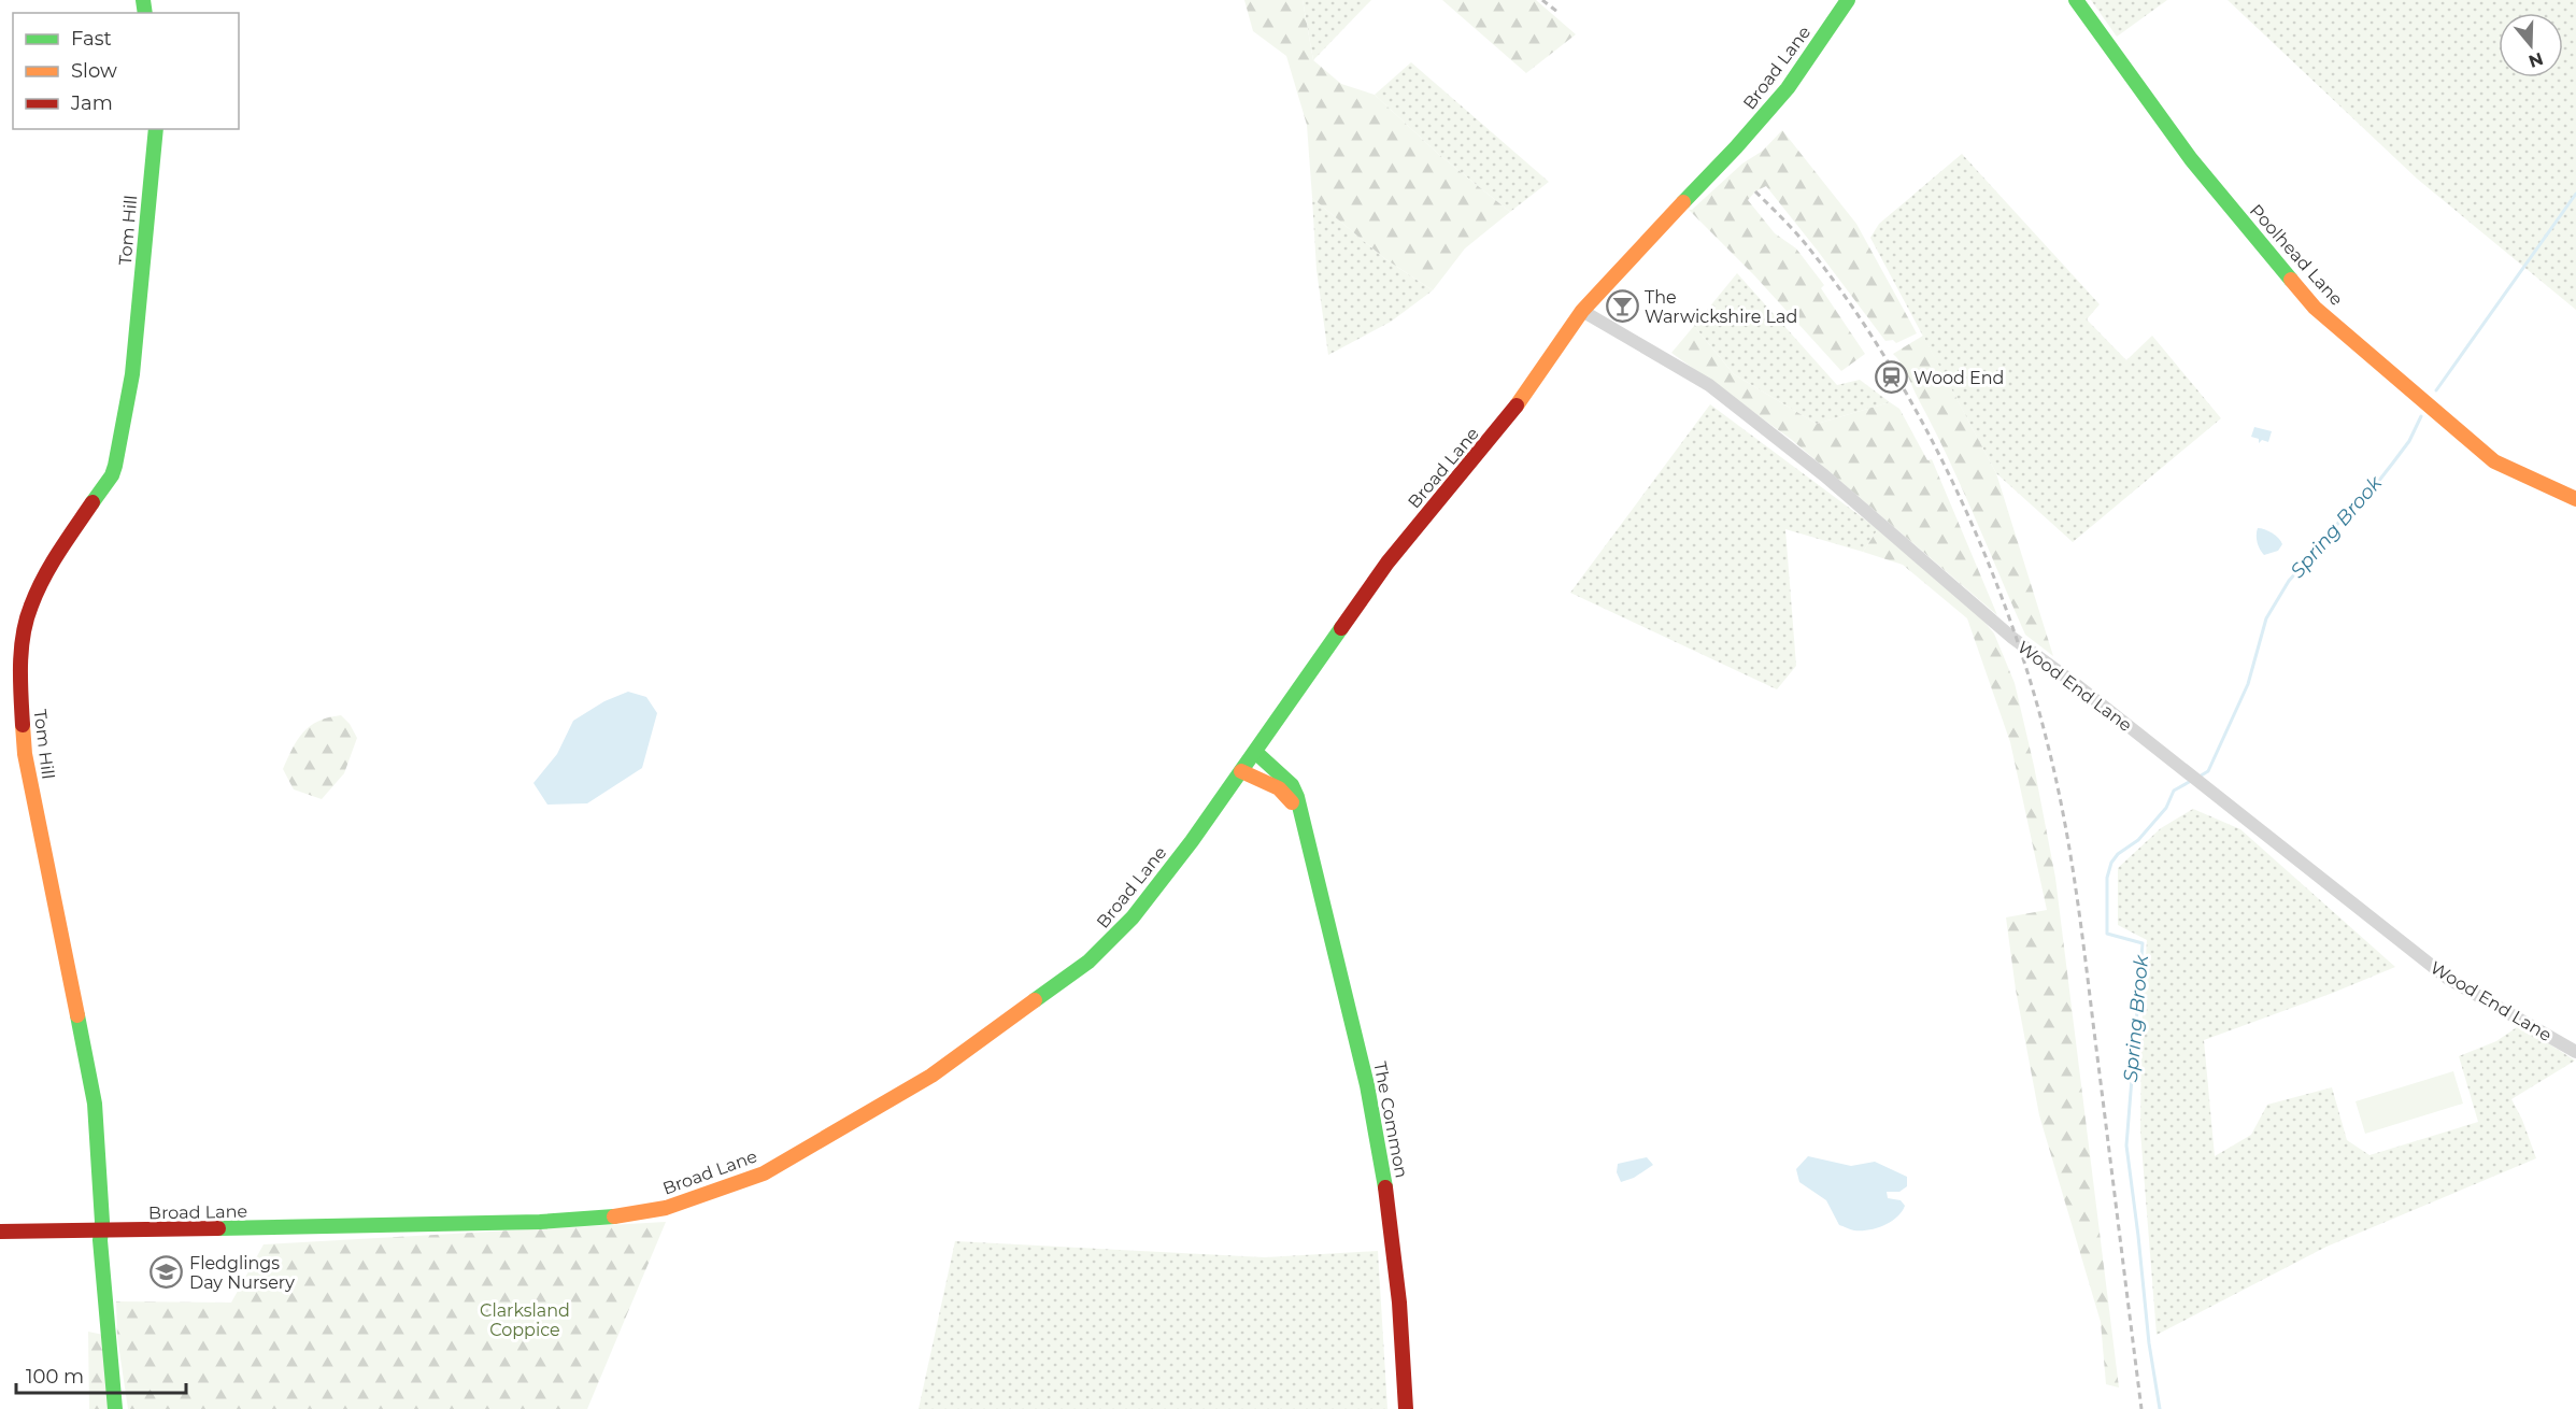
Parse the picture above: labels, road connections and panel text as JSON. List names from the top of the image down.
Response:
{
  "streets": {
    "main road": [
      "Broad Lane",
      "Tom Hill",
      "Poolhead Lane",
      "The Common"
    ],
    "street": ["Wood End Lane"]
  },
  "crossings": [
    ["Broad Lane", "Tom Hill"],
    ["Broad Lane", "Wood End Lane"],
    ["Broad Lane", "The Common"]
  ],
  "water": ["Spring Brook"],
  "parks": ["Clarksland Coppice"],
  "places": {
    "bar": ["The Warwickshire Lad"],
    "station": ["Wood End"],
    "school or university": ["Fledglings Day Nursery"]
  },
  "legend": ["Fast", "Slow", "Jam"],
  "scale_bar": "100 m",
  "north": "bottom"
}
